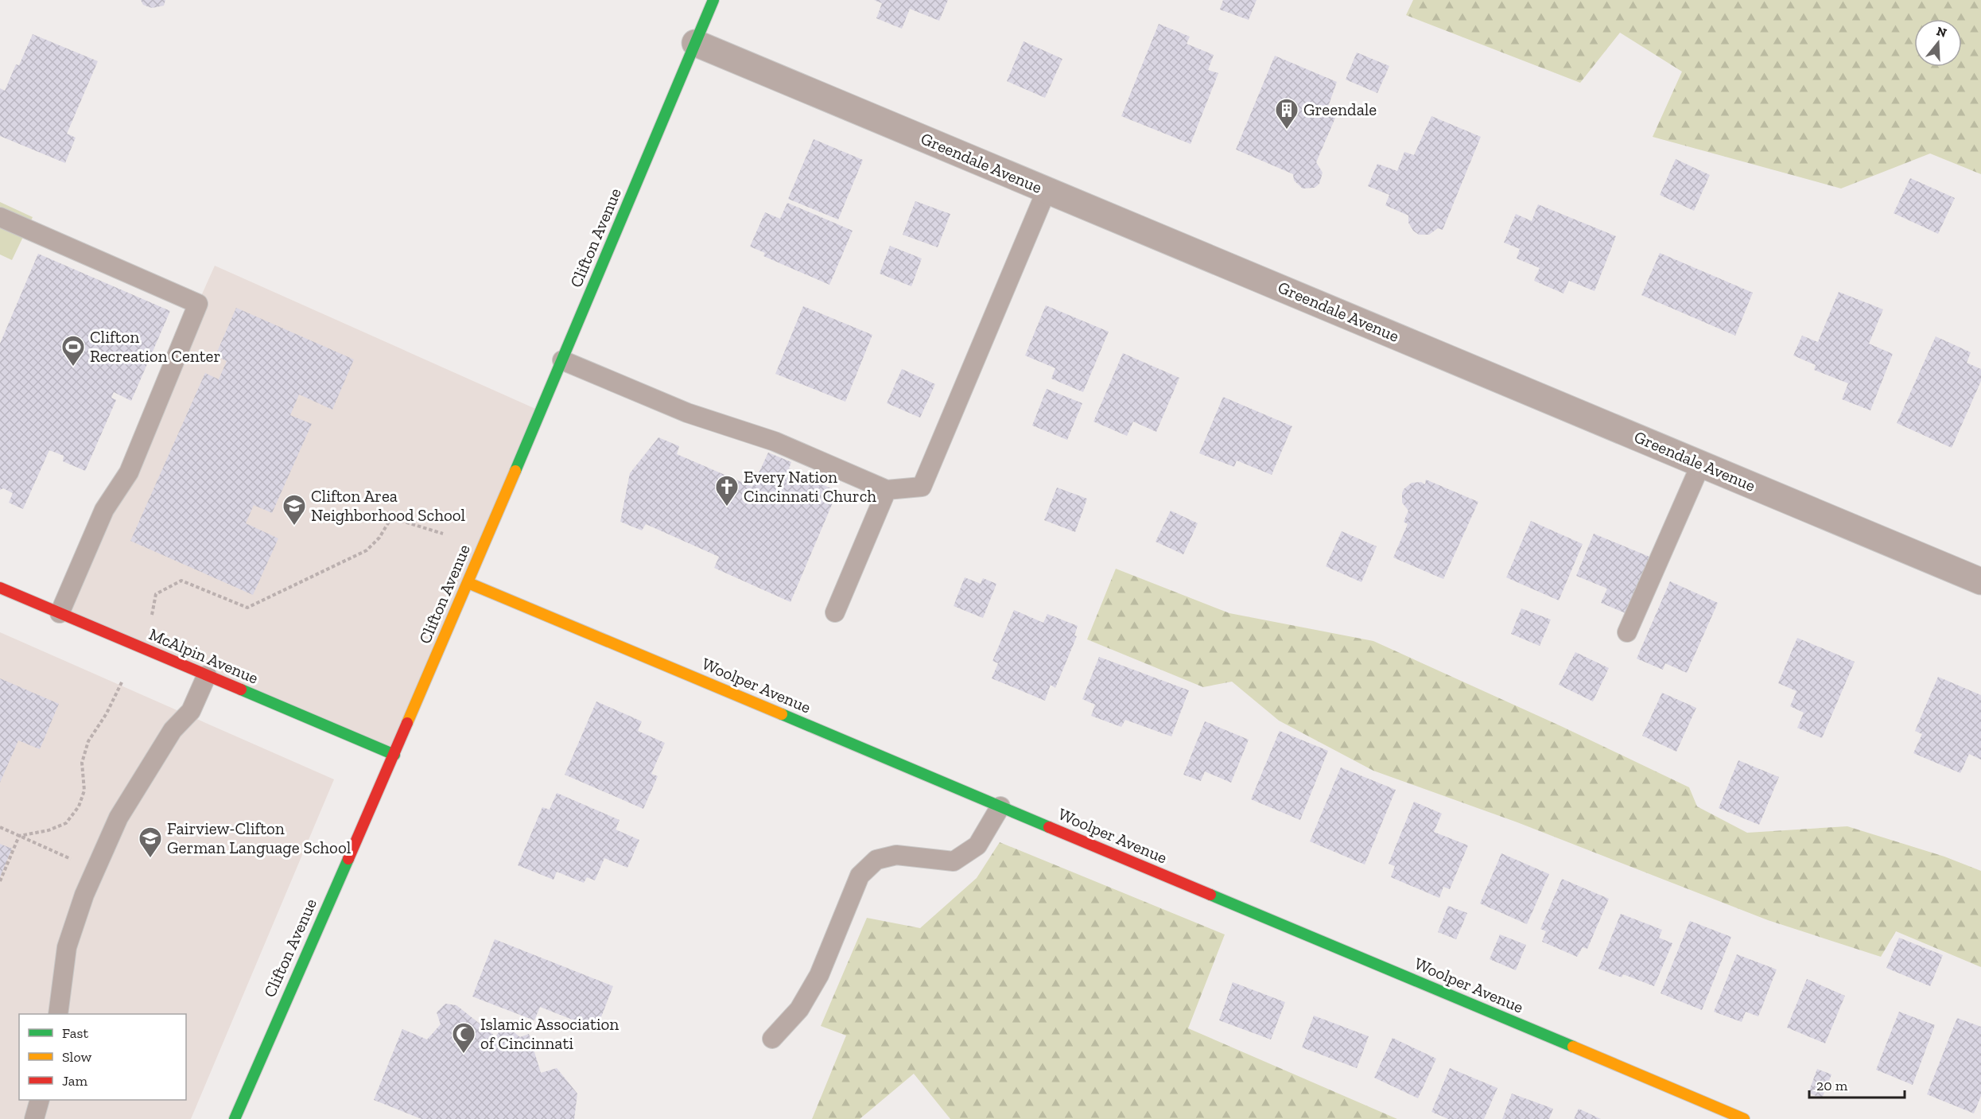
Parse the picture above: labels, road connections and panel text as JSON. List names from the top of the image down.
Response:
{
  "streets": {
    "street": [
      "Greendale Avenue",
      "Clifton Avenue",
      "McAlpin Avenue",
      "Woolper Avenue"
    ]
  },
  "crossings": [
    ["Greendale Avenue", "Clifton Avenue"],
    ["Clifton Avenue", "McAlpin Avenue"],
    ["Clifton Avenue", "Woolper Avenue"]
  ],
  "places": {
    "building": ["Greendale"],
    "sports": ["Clifton Recreation Center"],
    "church": ["Every Nation Cincinnati Church"],
    "school or university": ["Clifton Area Neighborhood School", "Fairview-Clifton German Language School"],
    "mosque": ["Islamic Association of Cincinnati"]
  },
  "legend": ["Fast", "Slow", "Jam"],
  "scale_bar": "20 m",
  "north": "top"
}
